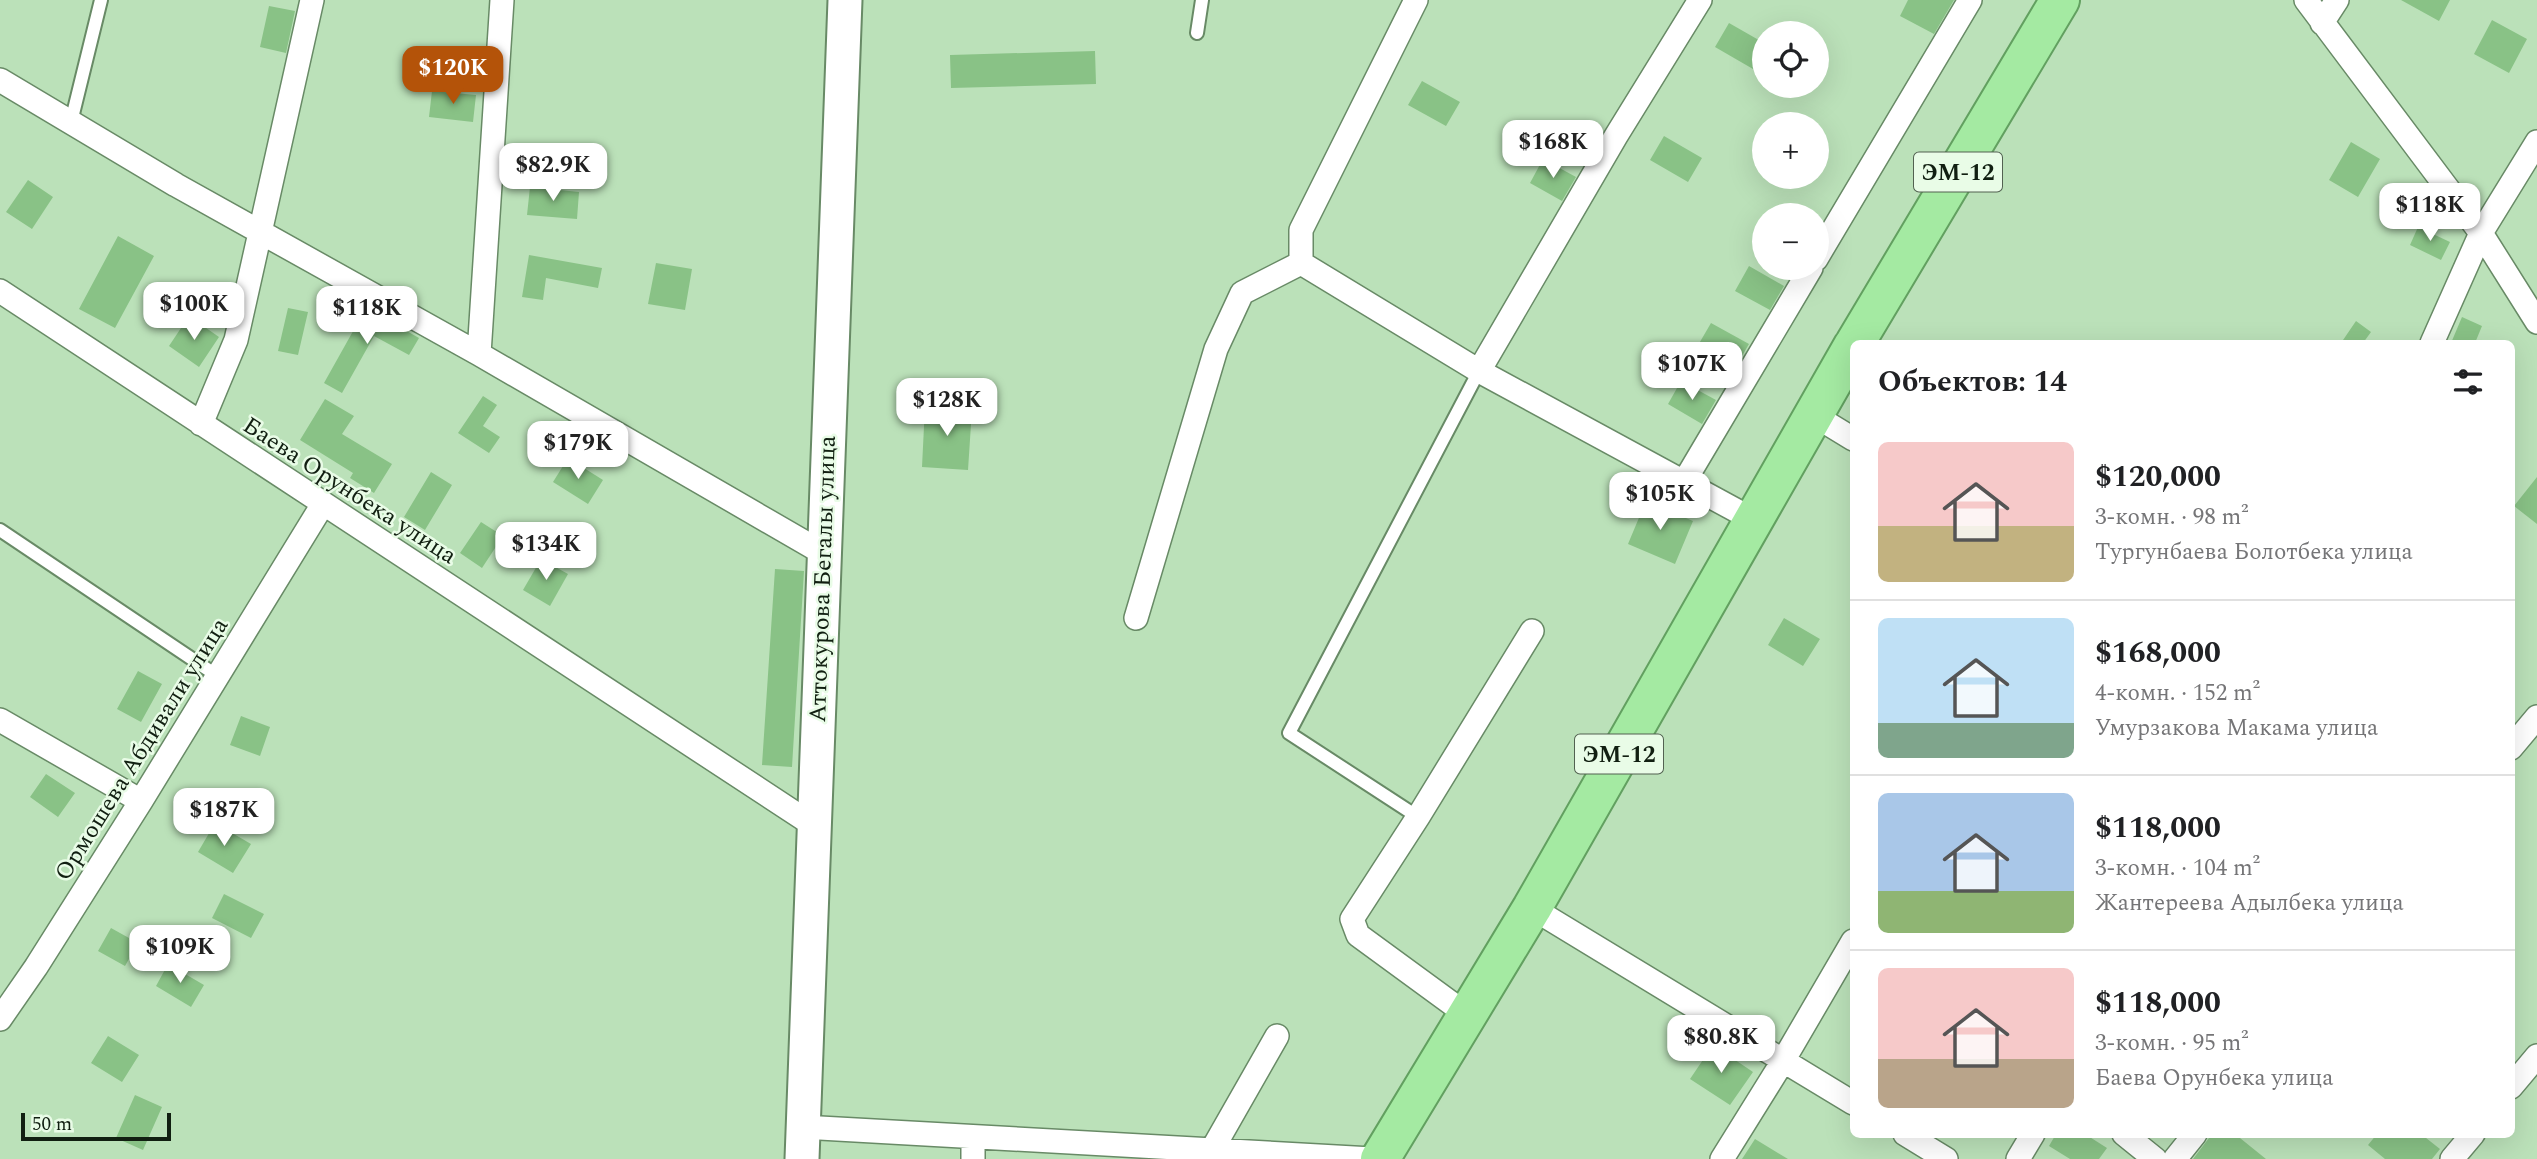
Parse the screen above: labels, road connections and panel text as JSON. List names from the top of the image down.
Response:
{
  "streets": {
    "highway": ["ЭМ-12"],
    "main road": ["Аттокурова Бегалы улица"],
    "street": ["Баева Орунбека улица", "Ормошева Абдивали улица"]
  },
  "crossings": [
    ["Баева Орунбека улица", "Аттокурова Бегалы улица"],
    ["Баева Орунбека улица", "Ормошева Абдивали улица"]
  ],
  "scale_bar": "50 m",
  "page": {
    "map_buttons": ["+", "−"],
    "price": [
      "$120K",
      "$168K",
      "$82.9K",
      "$118K",
      "$100K",
      "$118K",
      "$107K",
      "$128K",
      "$179K",
      "$105K",
      "$134K",
      "$187K",
      "$109K",
      "$80.8K"
    ],
    "heading": "Объектов: 14",
    "list": [
      {
        "name": "$120,000",
        "note": "3-комн. · 98 m² · Тургунбаева Болотбека улица"
      },
      {
        "name": "$168,000",
        "note": "4-комн. · 152 m² · Умурзакова Макама улица"
      },
      {
        "name": "$118,000",
        "note": "3-комн. · 104 m² · Жантереева Адылбека улица"
      },
      {
        "name": "$118,000",
        "note": "3-комн. · 95 m² · Баева Орунбека улица"
      }
    ],
    "scale": "50 m"
  }
}
